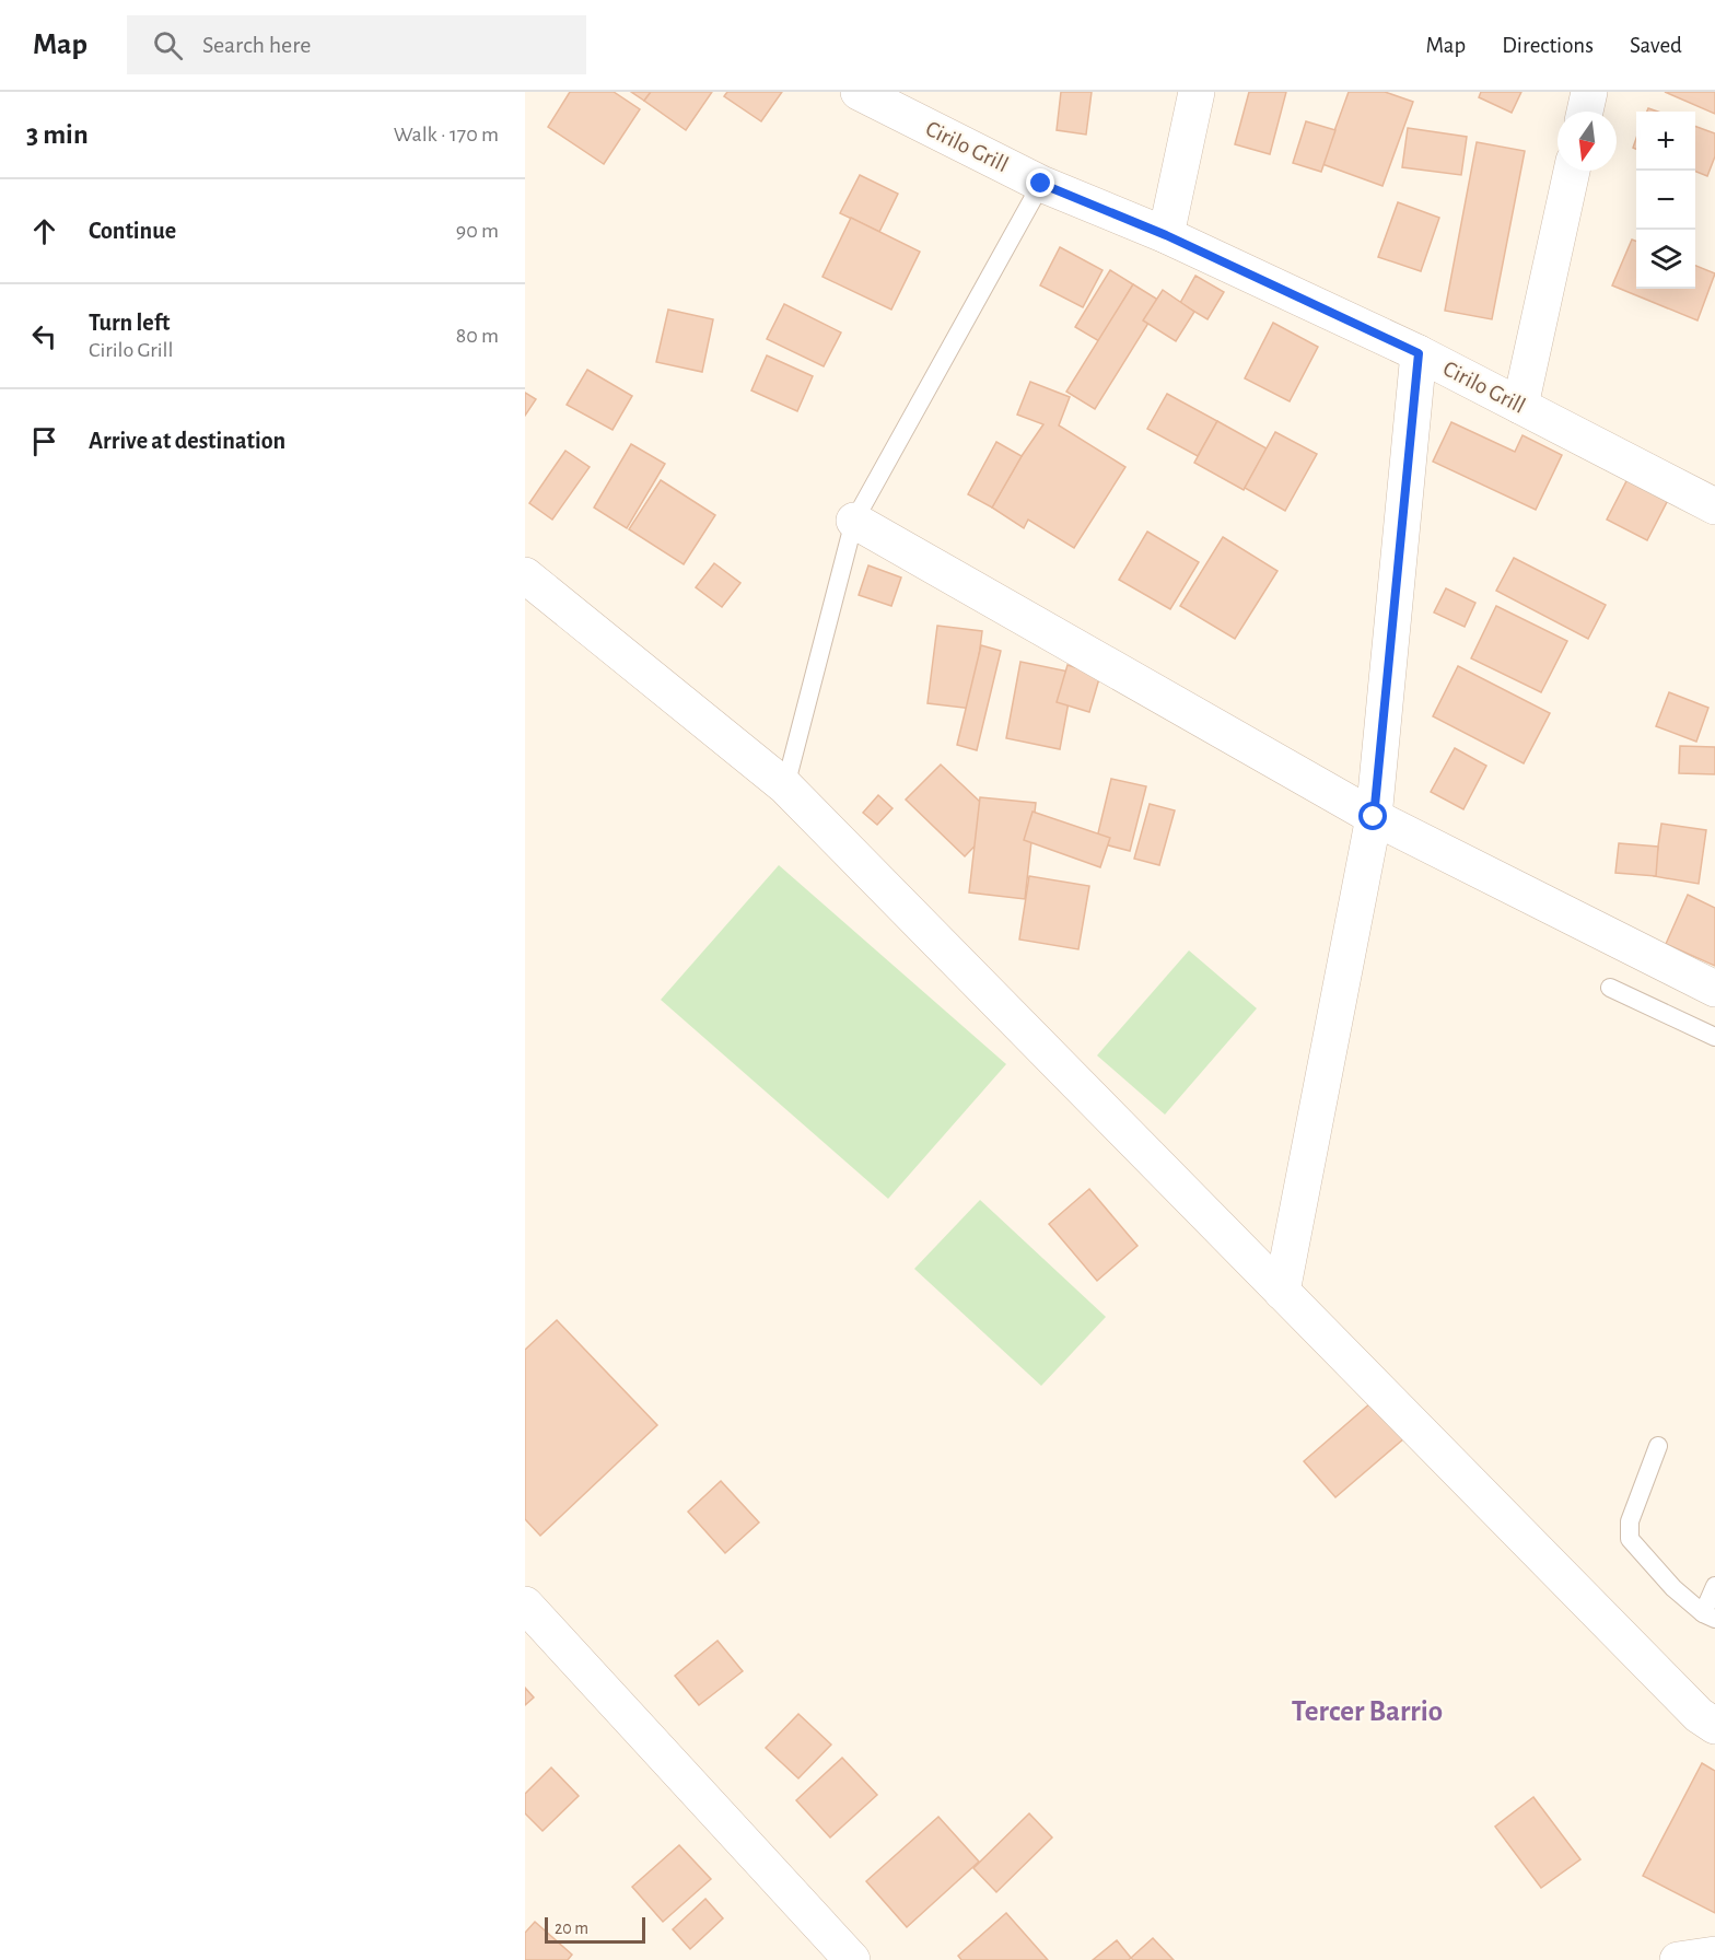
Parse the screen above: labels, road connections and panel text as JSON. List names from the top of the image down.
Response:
{
  "streets": {
    "street": ["Cirilo Grill"]
  },
  "districts": ["Tercer Barrio"],
  "scale_bar": "20 m",
  "north": "bottom",
  "page": {
    "header": "Map",
    "search": "Search here",
    "nav": ["Map", "Directions", "Saved"],
    "heading": ["3 min", "Walk · 170 m"],
    "map_buttons": ["+", "−"],
    "list": [
      ["Continue", "90 m"],
      ["Turn left", "Cirilo Grill", "80 m"],
      "Arrive at destination"
    ],
    "scale": "20 m"
  }
}
